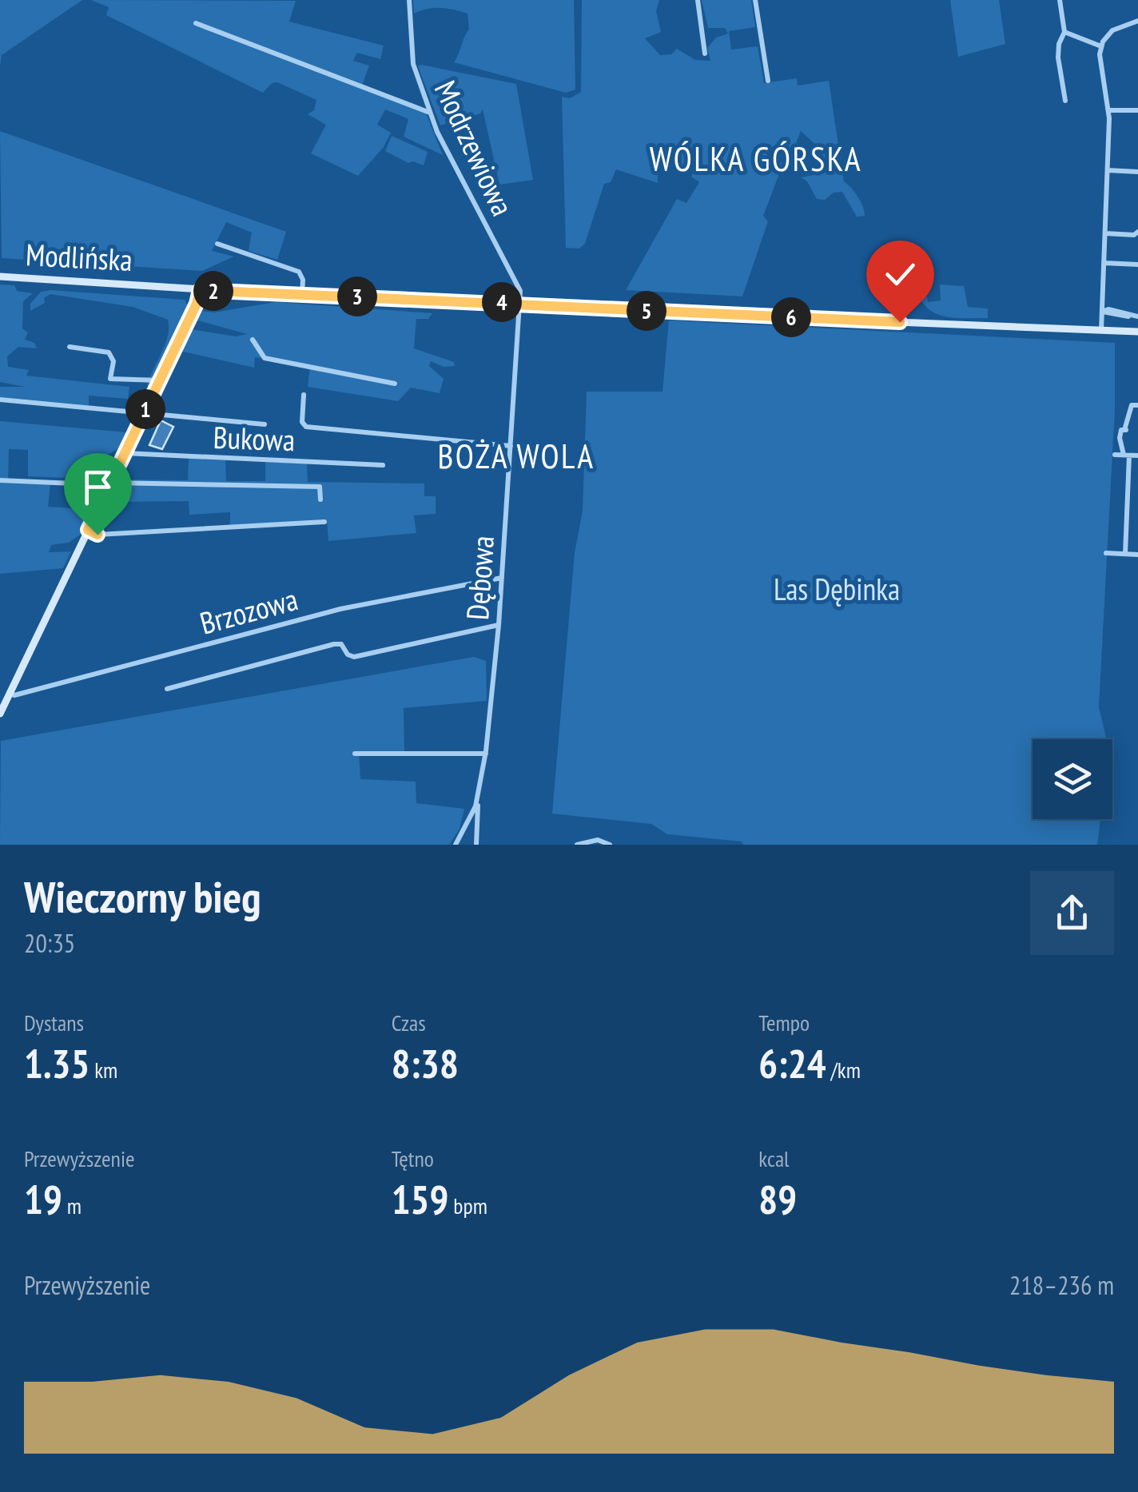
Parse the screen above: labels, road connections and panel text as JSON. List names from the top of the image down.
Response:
{
  "streets": {
    "main road": ["Modlińska"],
    "street": [
      "Modrzewiowa",
      "Bukowa",
      "Dębowa",
      "Brzozowa"
    ]
  },
  "crossings": [
    ["Modrzewiowa", "Modlińska"],
    ["Modrzewiowa", "Dębowa"],
    ["Modlińska", "Dębowa"],
    ["Dębowa", "Brzozowa"]
  ],
  "districts": ["WÓLKA GÓRSKA", "BOŻA WOLA"],
  "parks": ["Las Dębinka"],
  "page": {
    "pins": [
      "2",
      "3",
      "4",
      "5",
      "6",
      "1"
    ],
    "heading": ["Wieczorny bieg", "20:35"],
    "stats": [
      ["Dystans", "1.35 km"],
      ["Czas", "8:38"],
      ["Tempo", "6:24 /km"],
      ["Przewyższenie", "19 m"],
      ["Tętno", "159 bpm"],
      ["kcal", "89"]
    ],
    "chart": ["Przewyższenie", "218–236 m"]
  }
}
